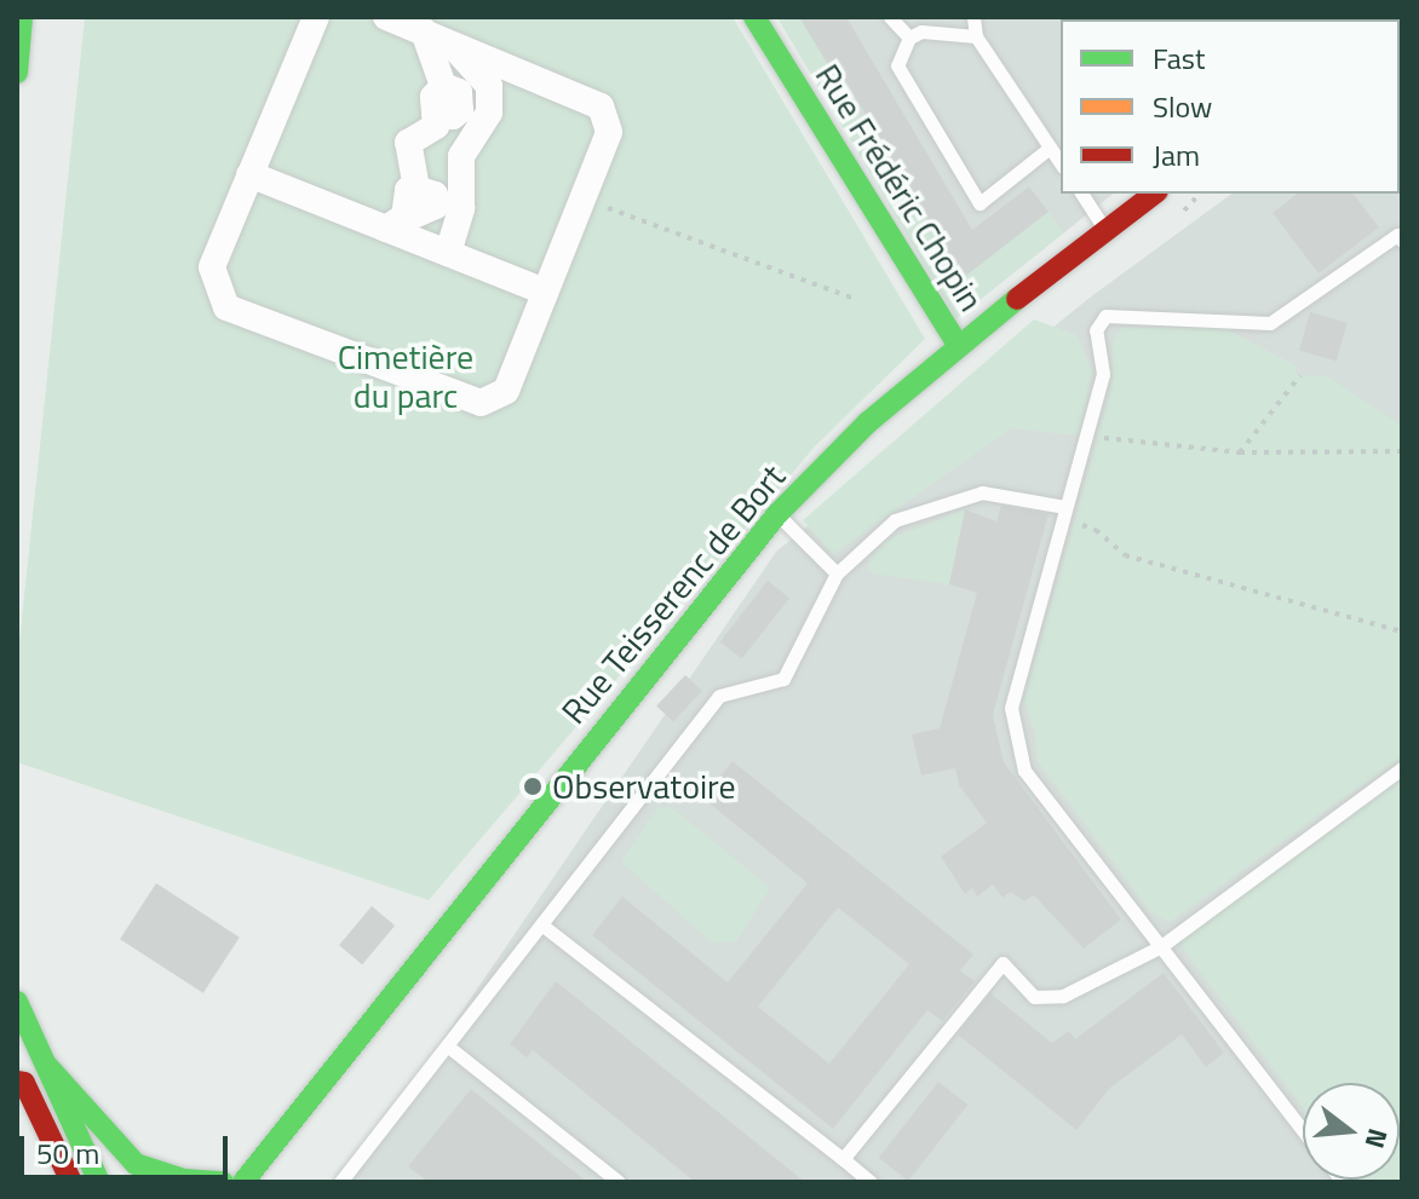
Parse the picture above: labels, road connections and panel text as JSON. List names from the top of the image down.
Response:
{
  "streets": {
    "street": ["Rue Frédéric Chopin", "Rue Teisserenc de Bort"]
  },
  "crossings": [
    ["Rue Frédéric Chopin", "Rue Teisserenc de Bort"]
  ],
  "parks": ["Cimetière du parc"],
  "places": ["Observatoire"],
  "legend": ["Fast", "Slow", "Jam"],
  "scale_bar": "50 m",
  "north": "right"
}
